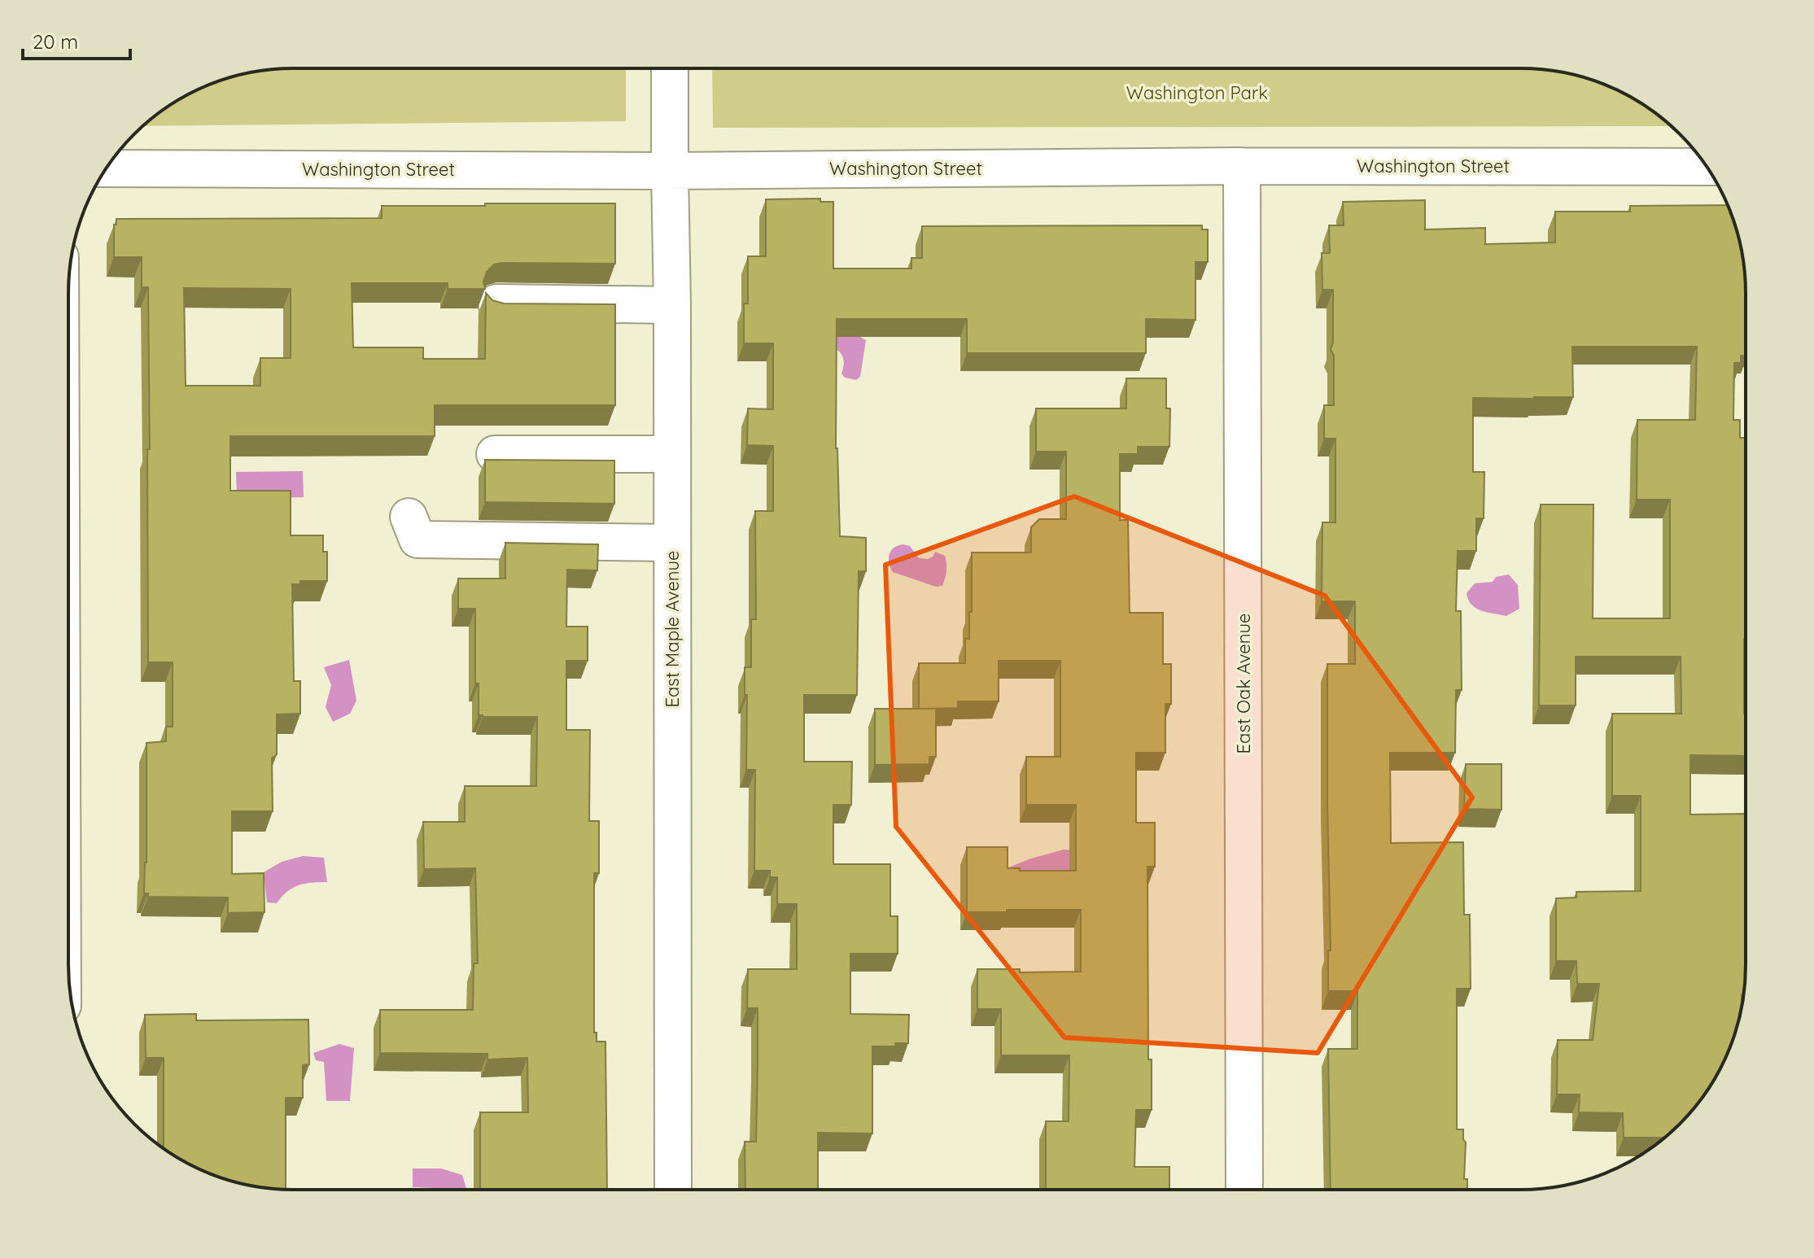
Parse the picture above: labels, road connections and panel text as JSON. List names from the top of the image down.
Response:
{
  "streets": {
    "street": ["Washington Street", "East Maple Avenue", "East Oak Avenue"]
  },
  "crossings": [
    ["Washington Street", "East Maple Avenue"],
    ["Washington Street", "East Oak Avenue"]
  ],
  "parks": ["Washington Park"],
  "scale_bar": "20 m"
}
